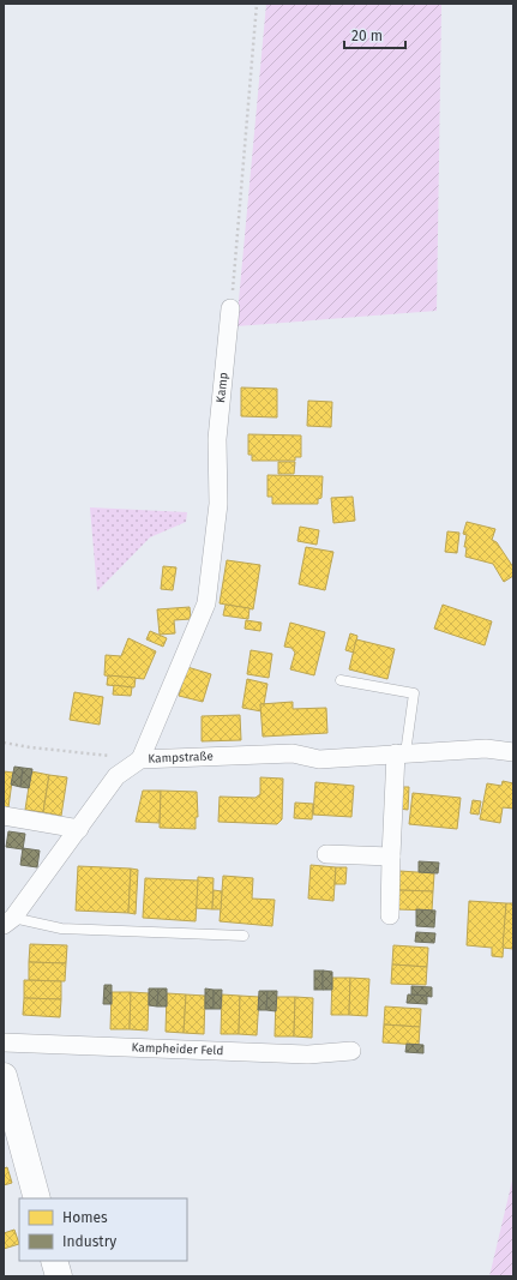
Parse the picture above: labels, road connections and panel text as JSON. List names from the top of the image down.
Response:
{
  "streets": {
    "street": ["Kamp", "Kampstraße", "Kampheider Feld"]
  },
  "crossings": [
    ["Kamp", "Kampstraße"]
  ],
  "legend": ["Homes", "Industry"],
  "scale_bar": "20 m"
}
